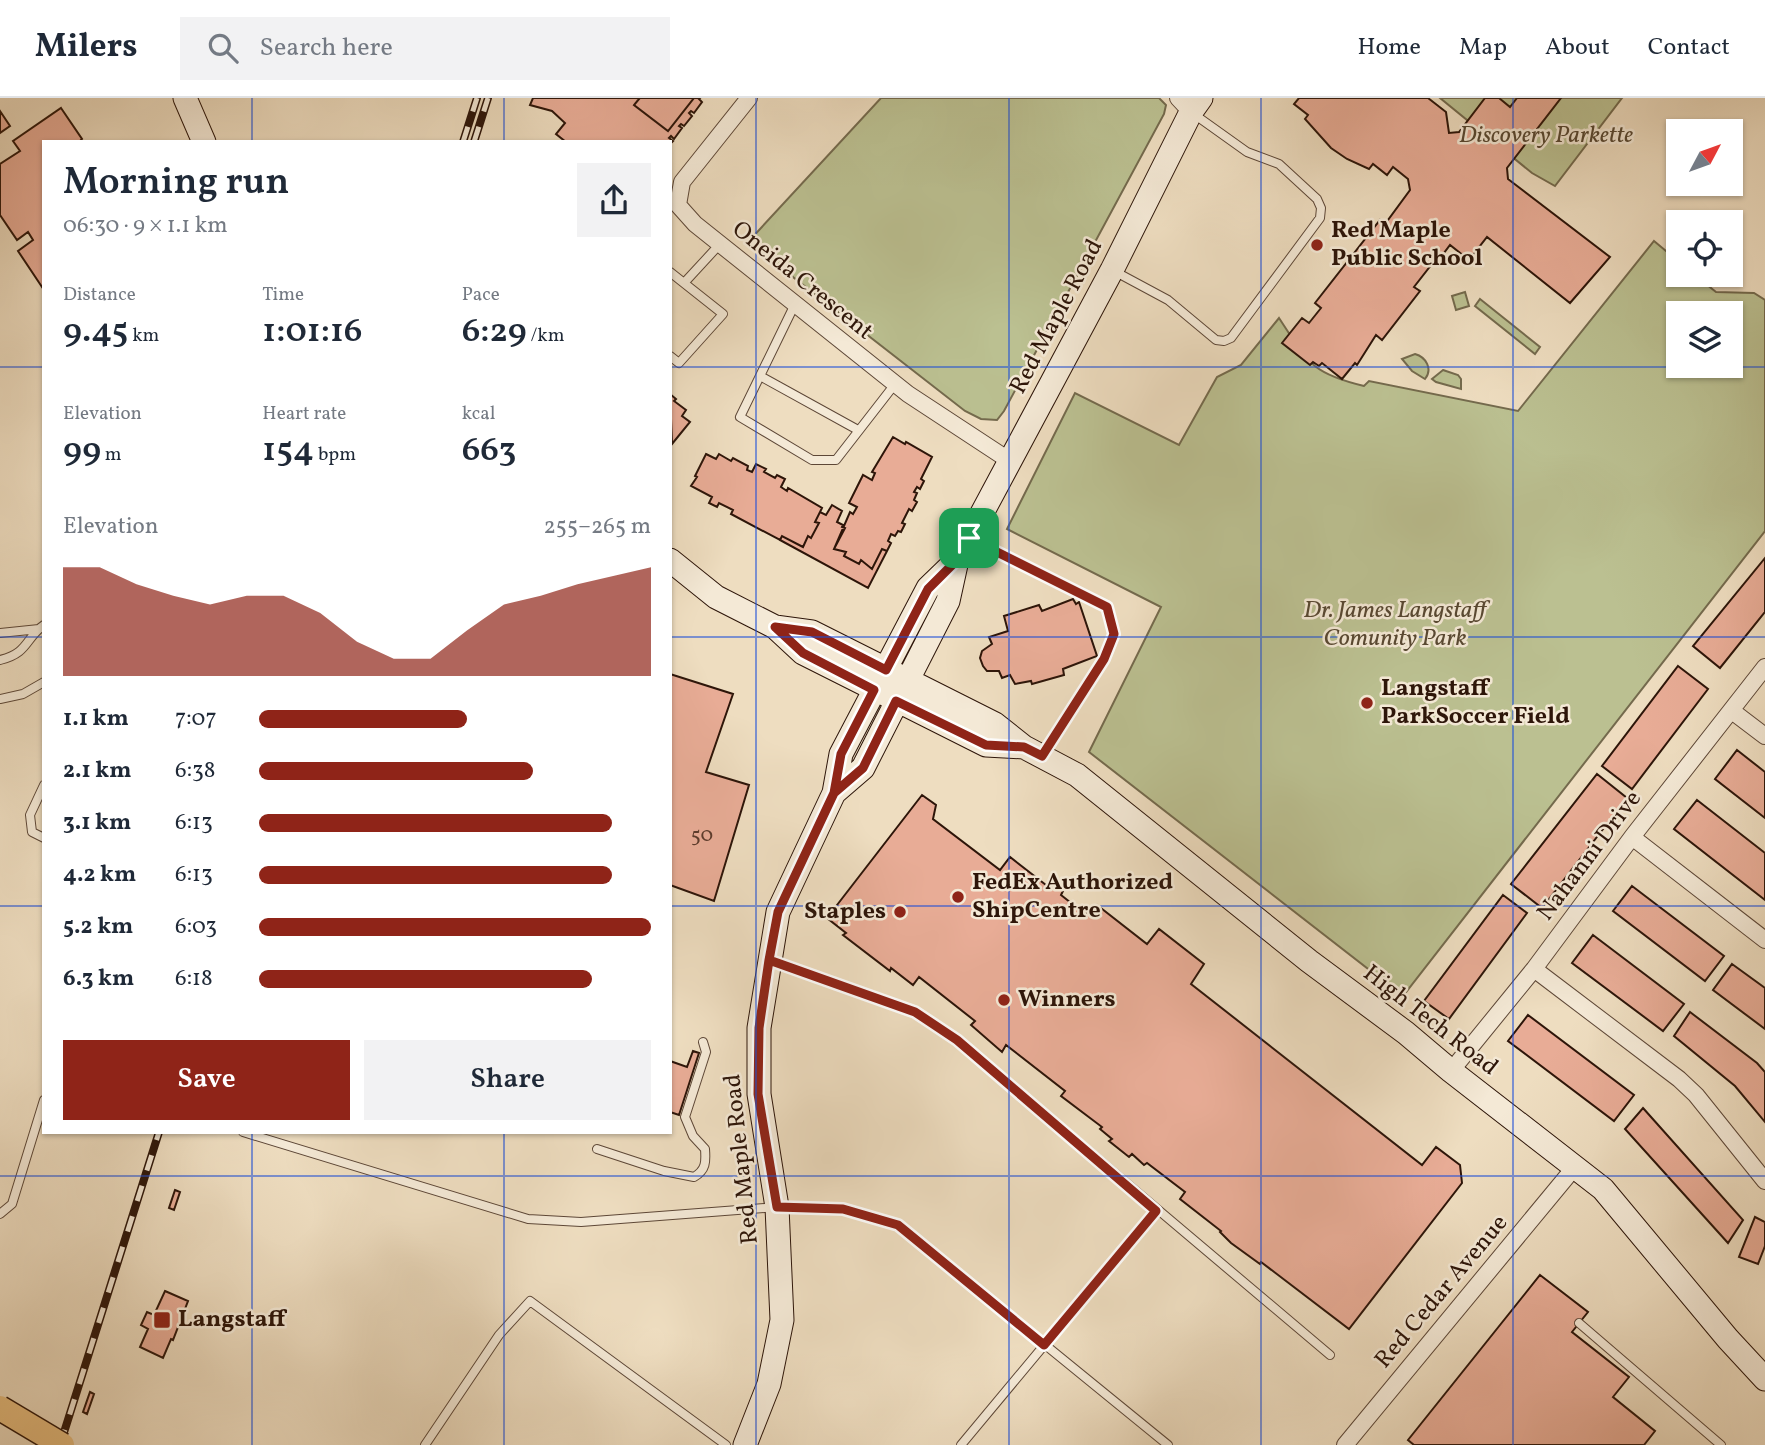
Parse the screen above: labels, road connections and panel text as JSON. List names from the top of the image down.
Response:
{
  "streets": {
    "street": [
      "Oneida Crescent",
      "Red Maple Road",
      "Nahanni Drive",
      "High Tech Road",
      "Red Cedar Avenue"
    ]
  },
  "crossings": [
    ["Oneida Crescent", "Red Maple Road"],
    ["Red Maple Road", "High Tech Road"],
    ["Nahanni Drive", "High Tech Road"],
    ["High Tech Road", "Red Cedar Avenue"]
  ],
  "parks": ["Discovery Parkette", "Dr. James Langstaff Comunity Park"],
  "places": {
    "other": [
      "Red Maple Public School",
      "Langstaff ParkSoccer Field",
      "FedEx Authorized ShipCentre",
      "Staples",
      "Winners"
    ],
    "transit": ["Langstaff"]
  },
  "house_numbers": ["50"],
  "north": "top right",
  "page": {
    "header": "Milers",
    "search": "Search here",
    "nav": [
      "Home",
      "Map",
      "About",
      "Contact"
    ],
    "heading": ["Morning run", "06:30 · 9 × 1.1 km"],
    "stats": [
      ["Distance", "9.45 km"],
      ["Time", "1:01:16"],
      ["Pace", "6:29 /km"],
      ["Elevation", "99 m"],
      ["Heart rate", "154 bpm"],
      ["kcal", "663"]
    ],
    "chart": ["Elevation", "255–265 m"],
    "list": [
      {
        "name": "1.1 km",
        "note": "7:07"
      },
      {
        "name": "2.1 km",
        "note": "6:38"
      },
      {
        "name": "3.1 km",
        "note": "6:13"
      },
      {
        "name": "4.2 km",
        "note": "6:13"
      },
      {
        "name": "5.2 km",
        "note": "6:03"
      },
      {
        "name": "6.3 km",
        "note": "6:18"
      }
    ],
    "buttons": ["Save", "Share"]
  }
}
